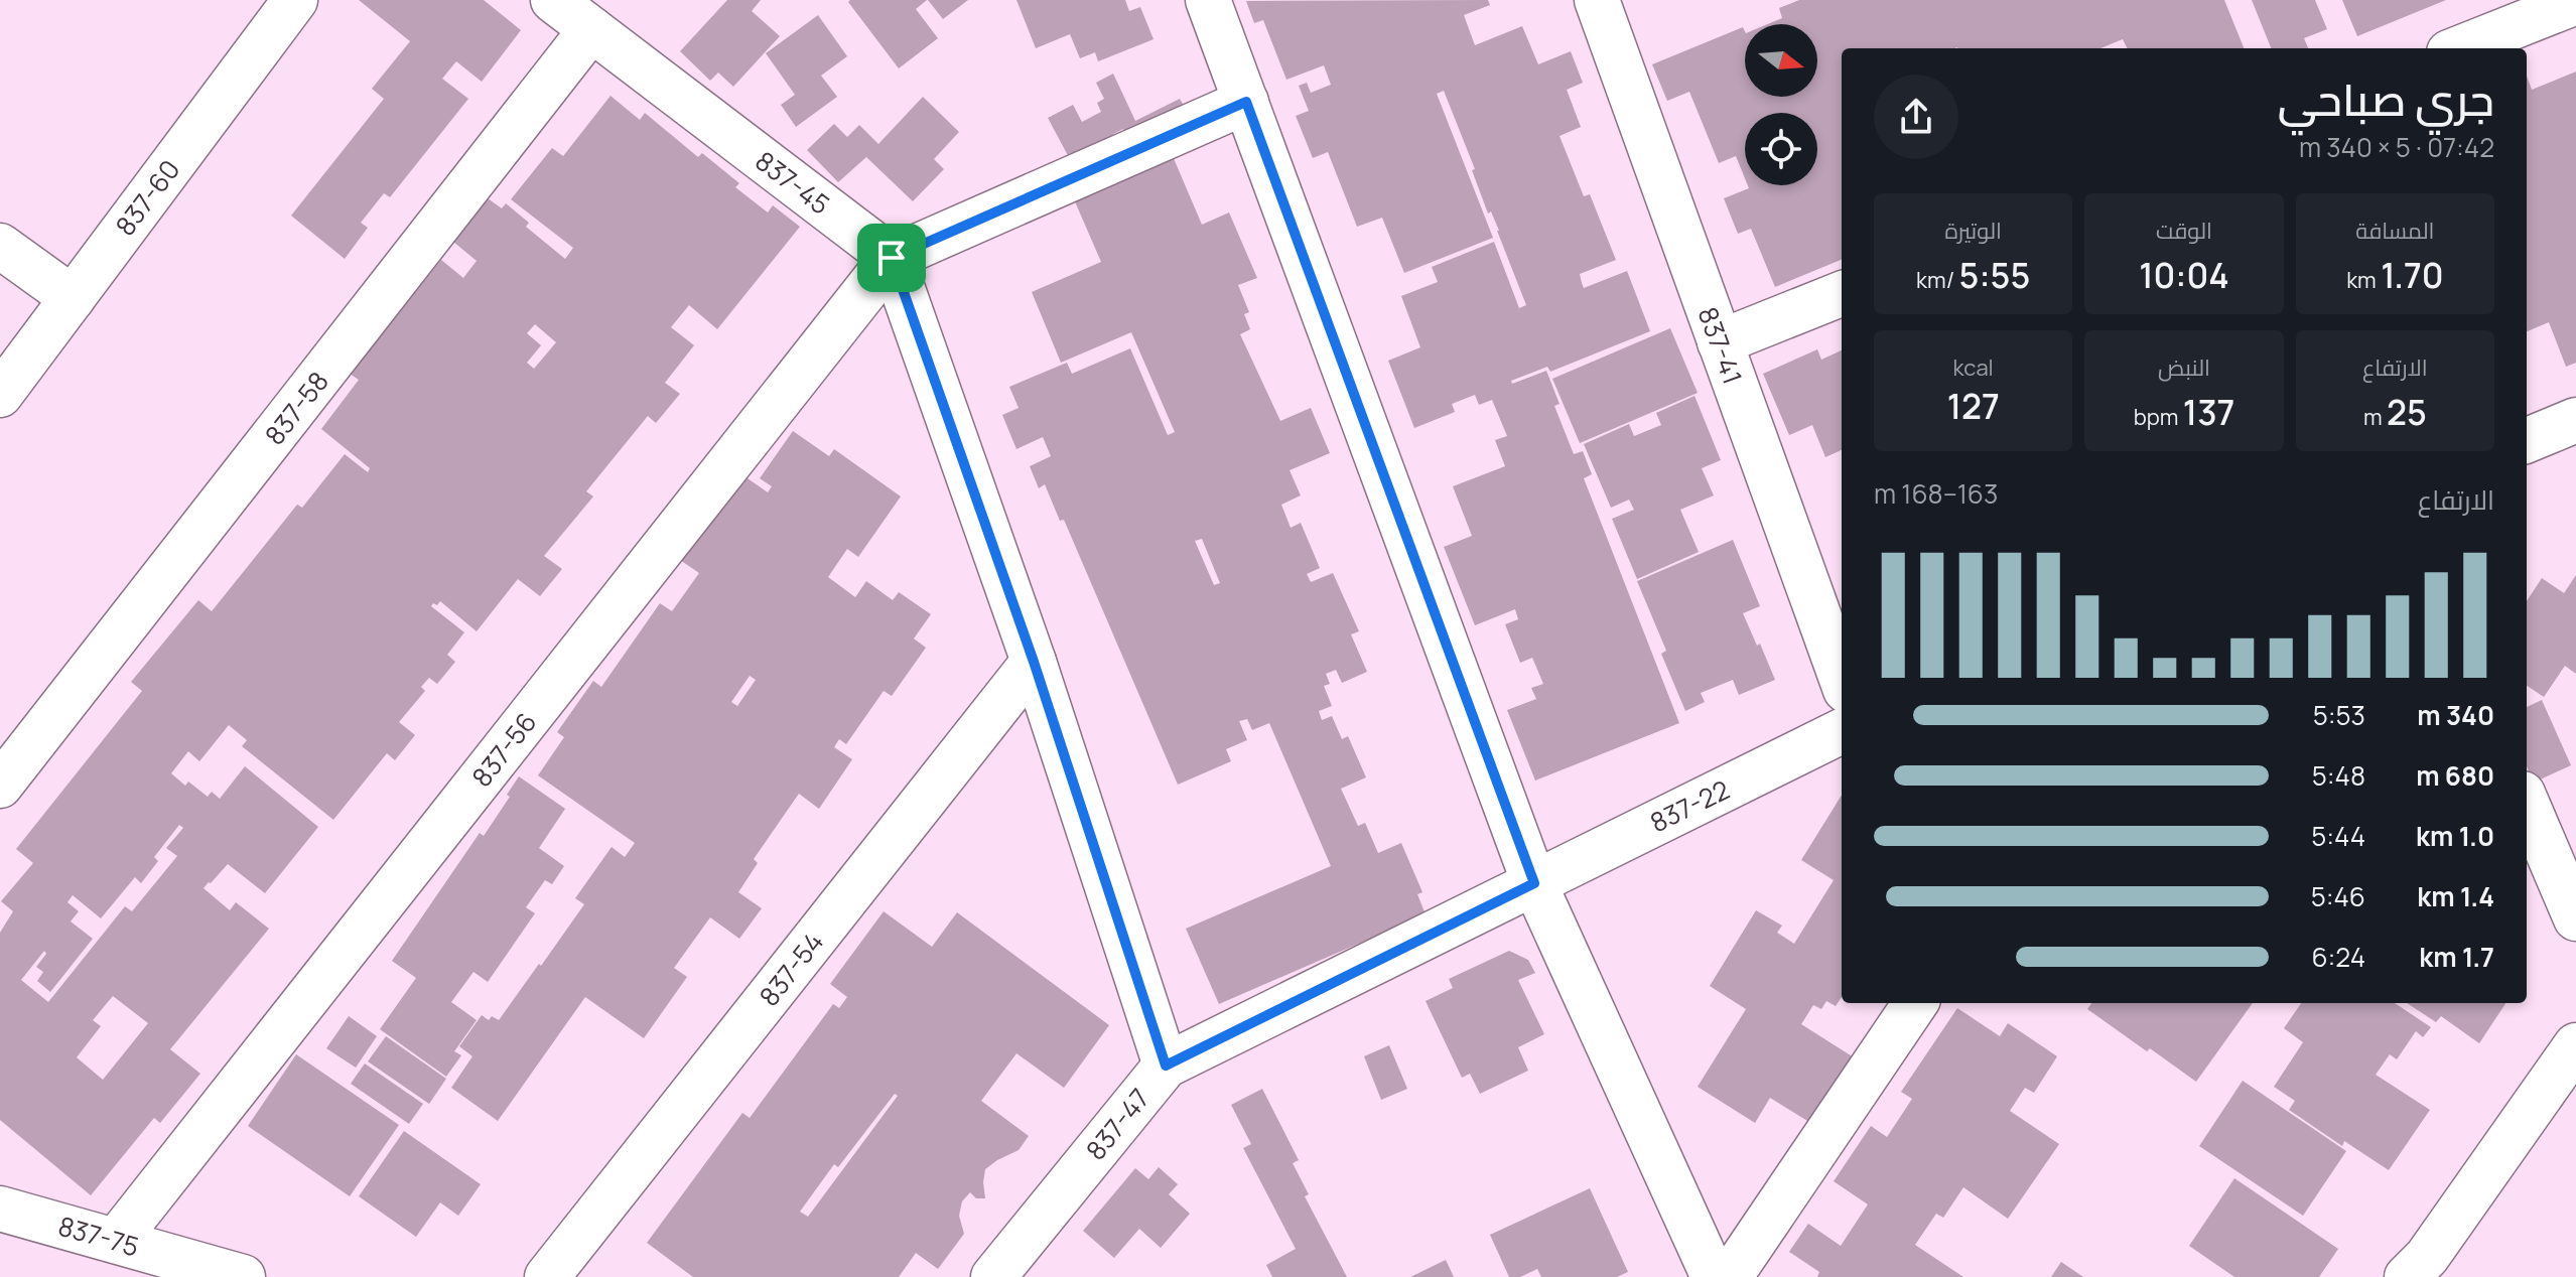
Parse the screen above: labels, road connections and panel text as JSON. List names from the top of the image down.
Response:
{
  "streets": {
    "street": [
      "837-45",
      "837-60",
      "837-41",
      "837-58",
      "837-56",
      "837-22",
      "837-54",
      "837-47",
      "837-75"
    ]
  },
  "crossings": [
    ["837-45", "837-58"],
    ["837-45", "837-56"],
    ["837-56", "837-75"],
    ["837-22", "837-47"]
  ],
  "north": "right",
  "page": {
    "heading": ["جري صباحي", "07:42 · 5 × 340 m"],
    "stats": [
      ["المسافة", "1.70 km"],
      ["الوقت", "10:04"],
      ["الوتيرة", "5:55 /km"],
      ["الارتفاع", "25 m"],
      ["النبض", "137 bpm"],
      ["kcal", "127"]
    ],
    "chart": ["الارتفاع", "163–168 m"],
    "list": [
      {
        "name": "340 m",
        "note": "5:53"
      },
      {
        "name": "680 m",
        "note": "5:48"
      },
      {
        "name": "1.0 km",
        "note": "5:44"
      },
      {
        "name": "1.4 km",
        "note": "5:46"
      },
      {
        "name": "1.7 km",
        "note": "6:24"
      }
    ]
  }
}
